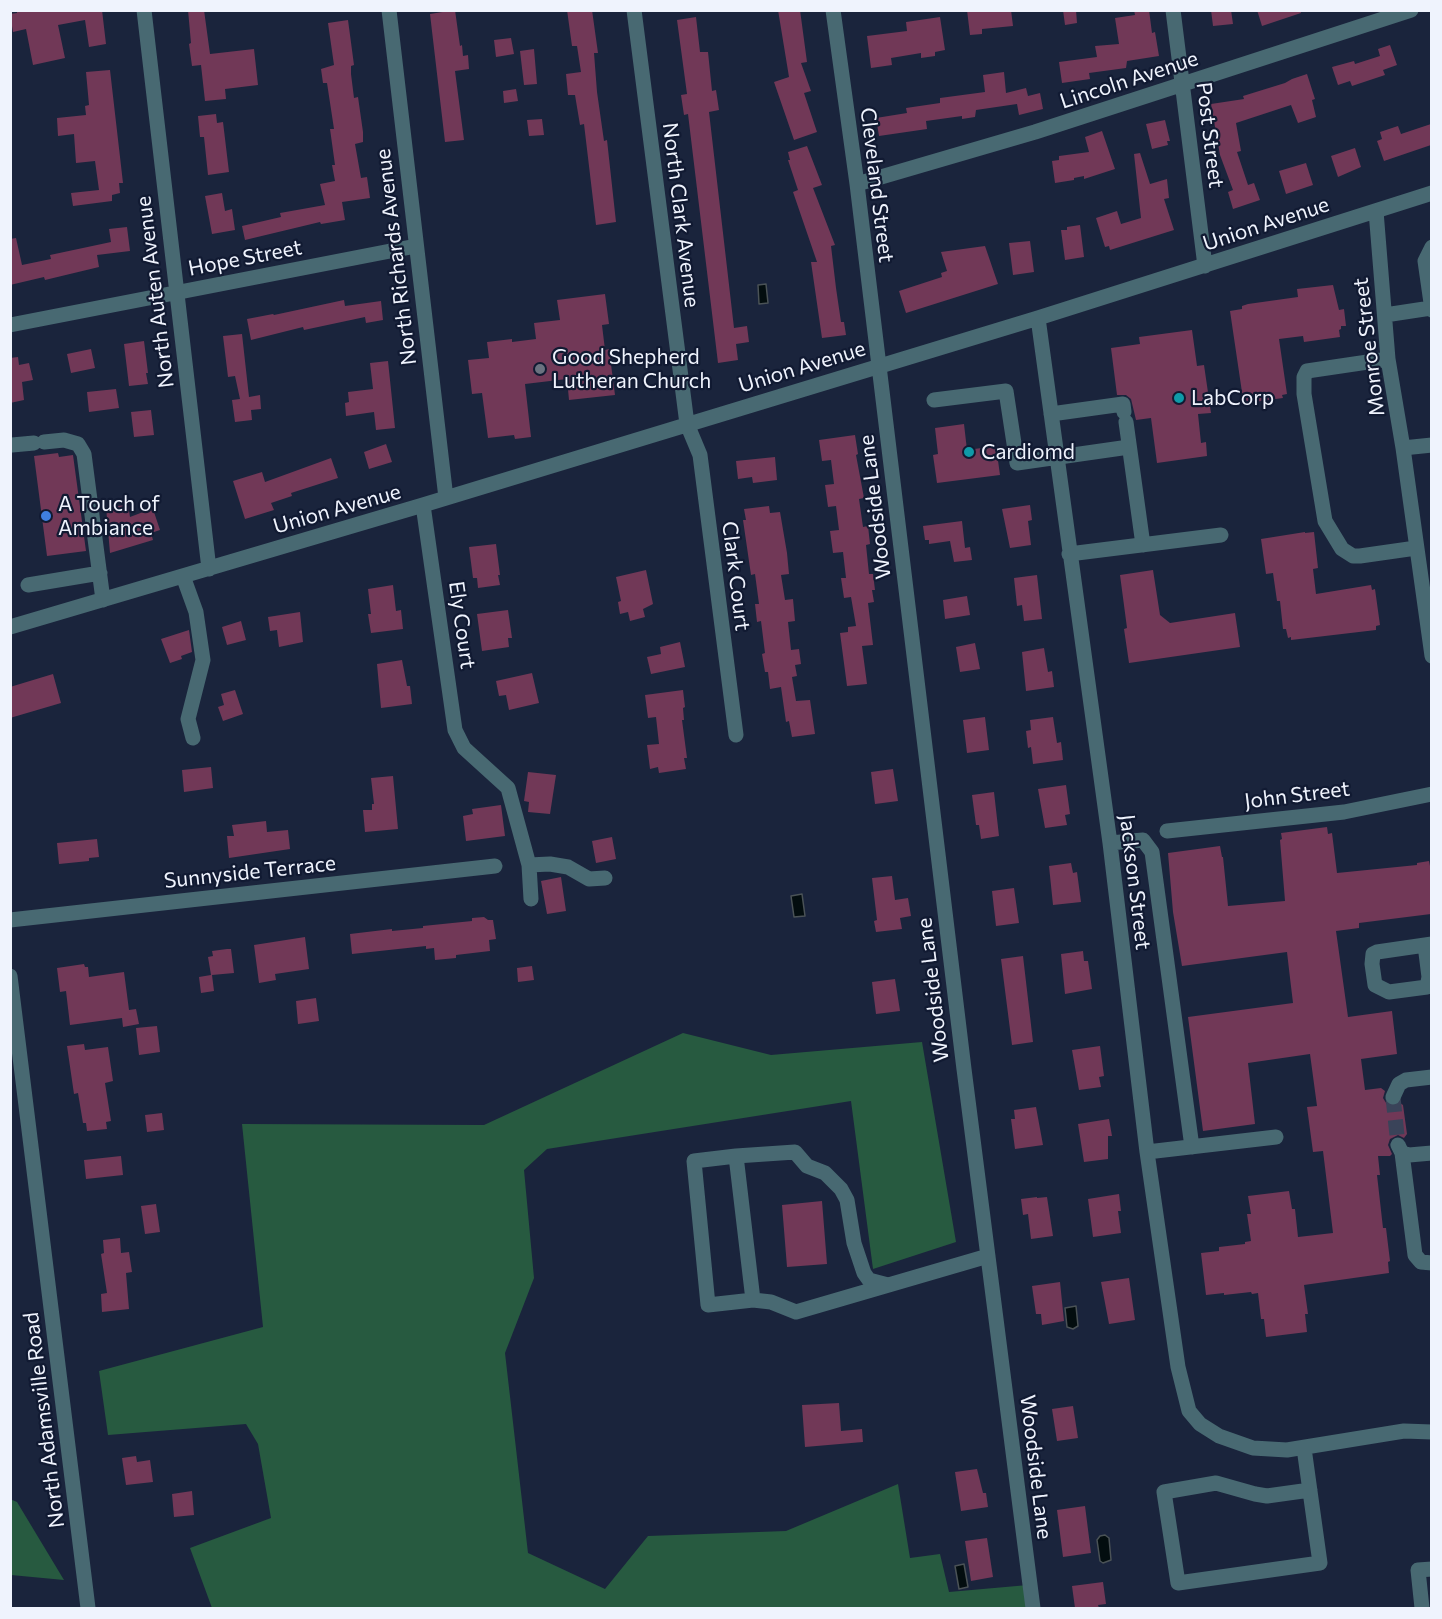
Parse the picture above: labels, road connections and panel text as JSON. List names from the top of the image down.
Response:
{
  "streets": {
    "street": [
      "Lincoln Avenue",
      "Post Street",
      "Cleveland Street",
      "North Clark Avenue",
      "Union Avenue",
      "North Richards Avenue",
      "Hope Street",
      "North Auten Avenue",
      "Monroe Street",
      "Woodside Lane",
      "Clark Court",
      "Ely Court",
      "John Street",
      "Sunnyside Terrace",
      "Jackson Street",
      "North Adamsville Road"
    ]
  },
  "crossings": [
    ["Lincoln Avenue", "Post Street"],
    ["Lincoln Avenue", "Cleveland Street"],
    ["Post Street", "Union Avenue"],
    ["Cleveland Street", "Union Avenue"],
    ["Cleveland Street", "Woodside Lane"],
    ["North Clark Avenue", "Union Avenue"],
    ["North Clark Avenue", "Clark Court"],
    ["Union Avenue", "North Richards Avenue"],
    ["Union Avenue", "North Auten Avenue"],
    ["Union Avenue", "Monroe Street"],
    ["Union Avenue", "Woodside Lane"],
    ["Union Avenue", "Clark Court"],
    ["Union Avenue", "Ely Court"],
    ["Union Avenue", "Jackson Street"],
    ["North Richards Avenue", "Hope Street"],
    ["Hope Street", "North Auten Avenue"]
  ],
  "places": [
    "Good Shepherd Lutheran Church",
    "LabCorp",
    "Cardiomd",
    "A Touch of Ambiance"
  ]
}
